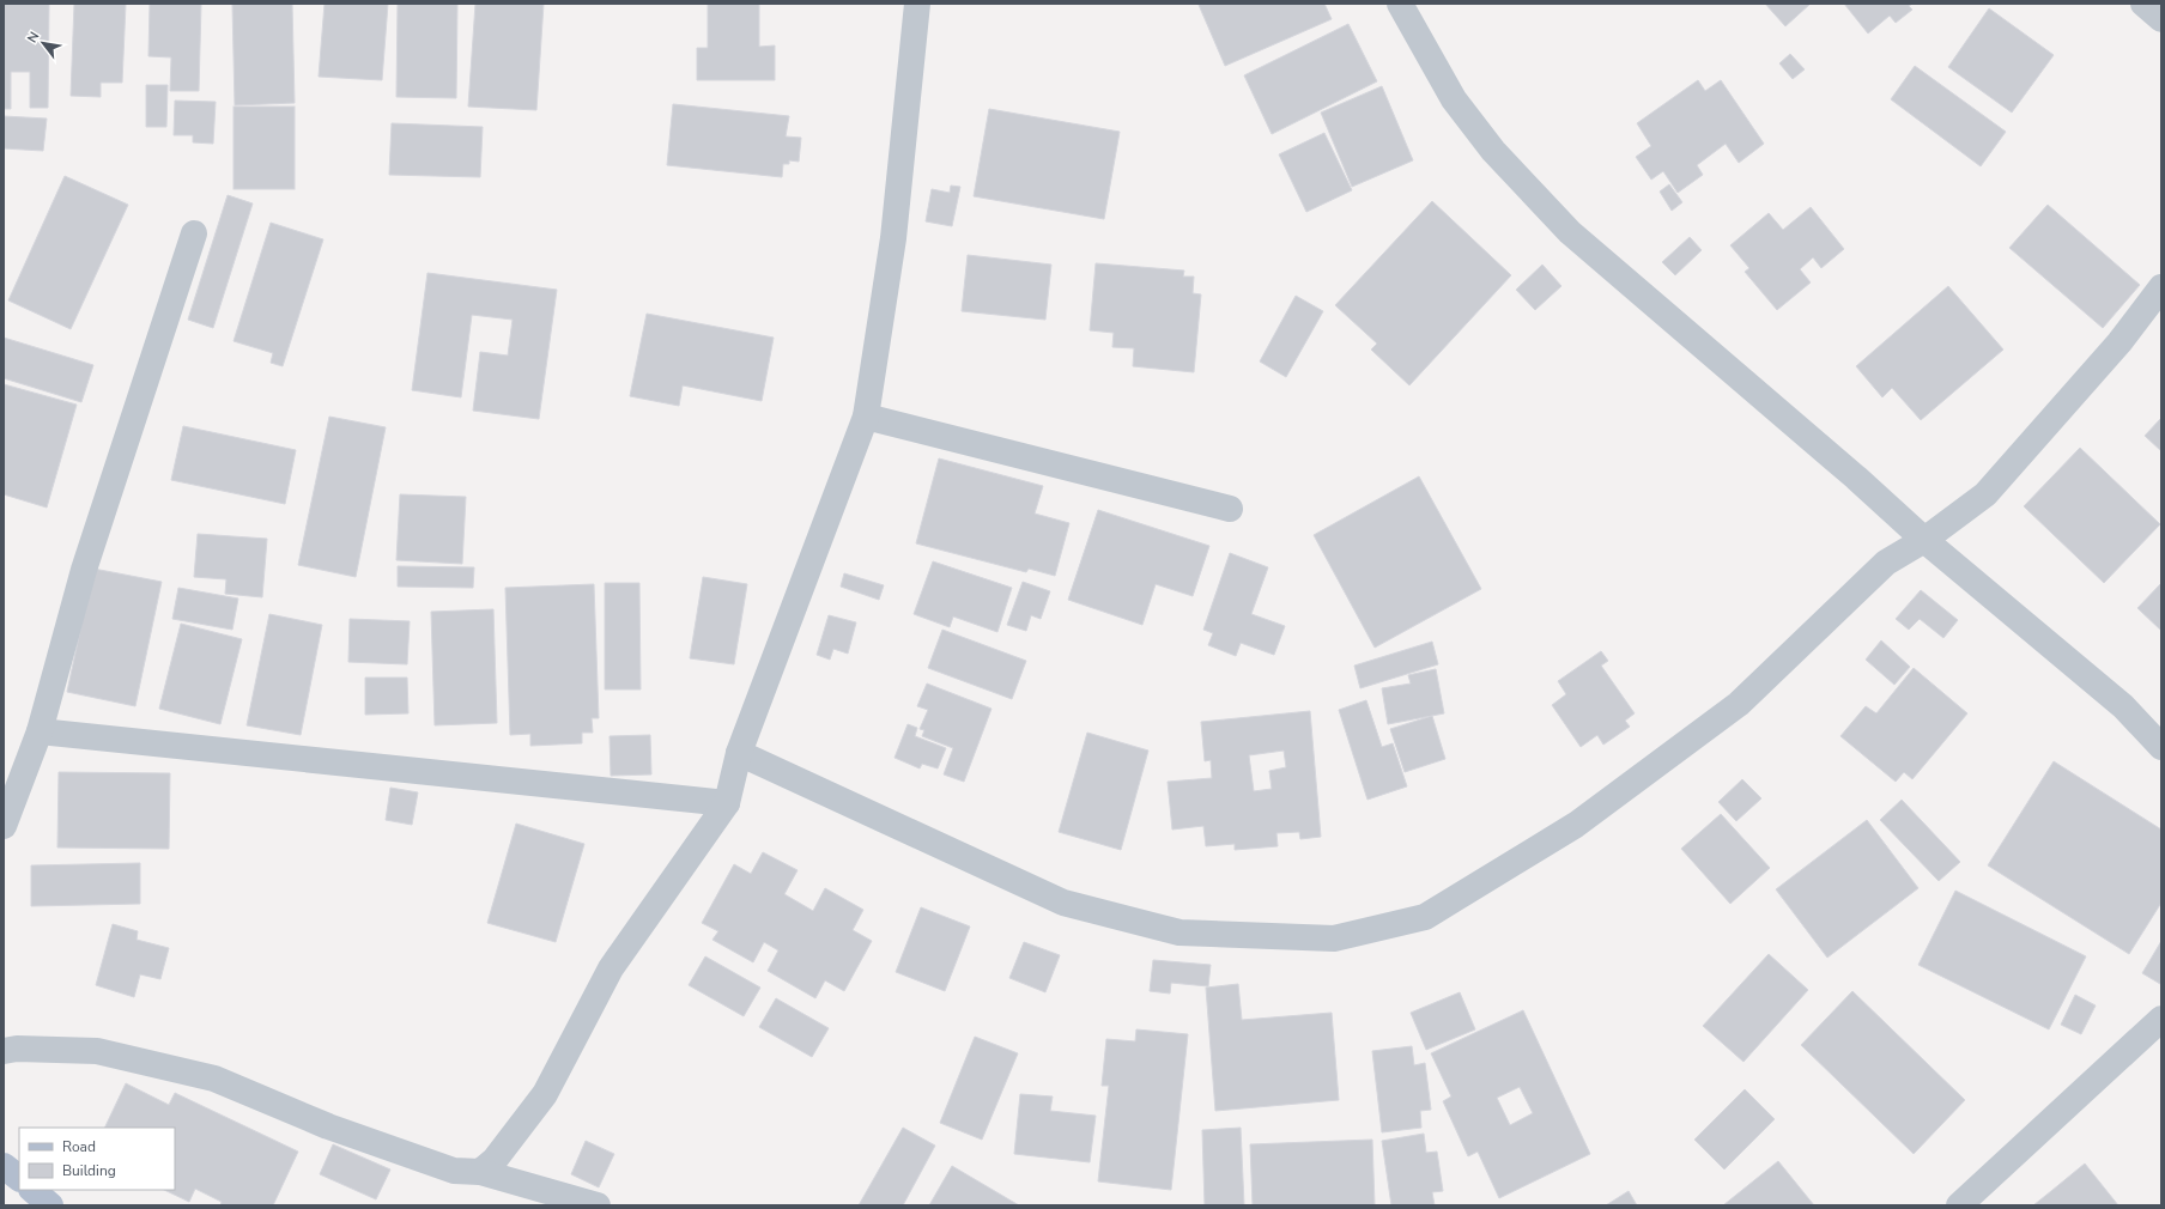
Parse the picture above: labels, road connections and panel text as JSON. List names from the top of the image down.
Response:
{
  "legend": ["Road", "Building"],
  "north": "top left"
}
